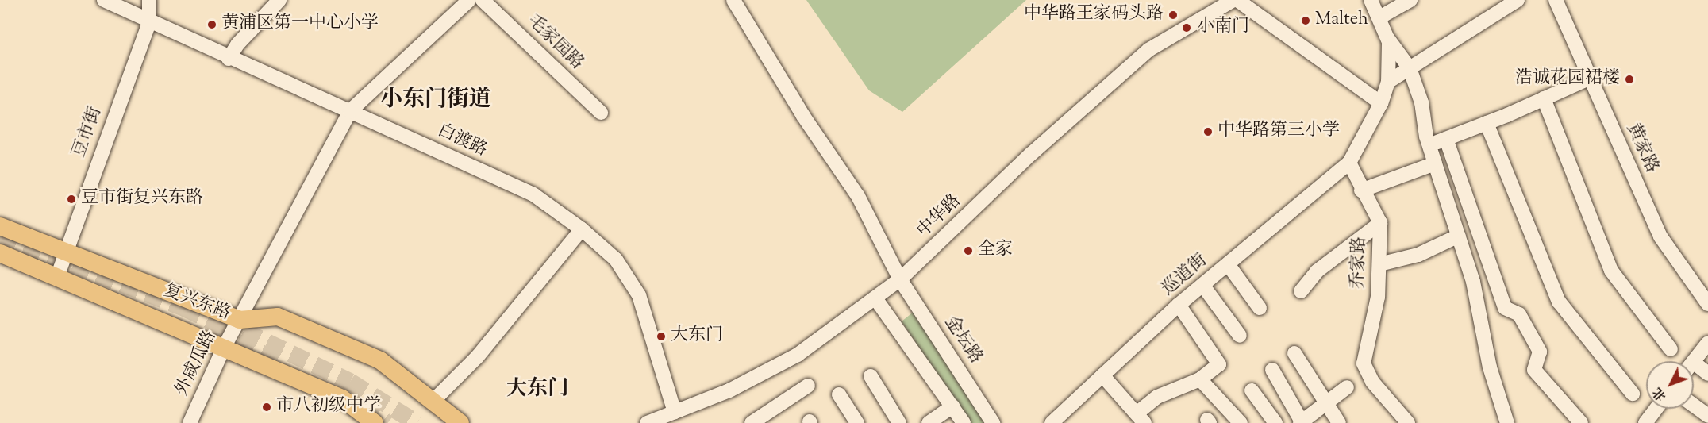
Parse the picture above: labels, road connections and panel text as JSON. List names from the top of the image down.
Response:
{
  "streets": {
    "main road": ["复兴东路"],
    "street": [
      "毛家园路",
      "豆市街",
      "白渡路",
      "黄家路",
      "中华路",
      "乔家路",
      "巡道街",
      "金坛路",
      "外咸瓜路"
    ]
  },
  "crossings": [
    ["豆市街", "白渡路"],
    ["豆市街", "复兴东路"],
    ["白渡路", "中华路"],
    ["白渡路", "外咸瓜路"],
    ["中华路", "金坛路"],
    ["乔家路", "巡道街"],
    ["复兴东路", "外咸瓜路"]
  ],
  "districts": ["小东门街道", "大东门"],
  "places": [
    "中华路王家码头路",
    "Malteh",
    "黄浦区第一中心小学",
    "小南门",
    "浩诚花园裙楼",
    "中华路第三小学",
    "豆市街复兴东路",
    "全家",
    "大东门",
    "市八初级中学"
  ],
  "north": "bottom left"
}
